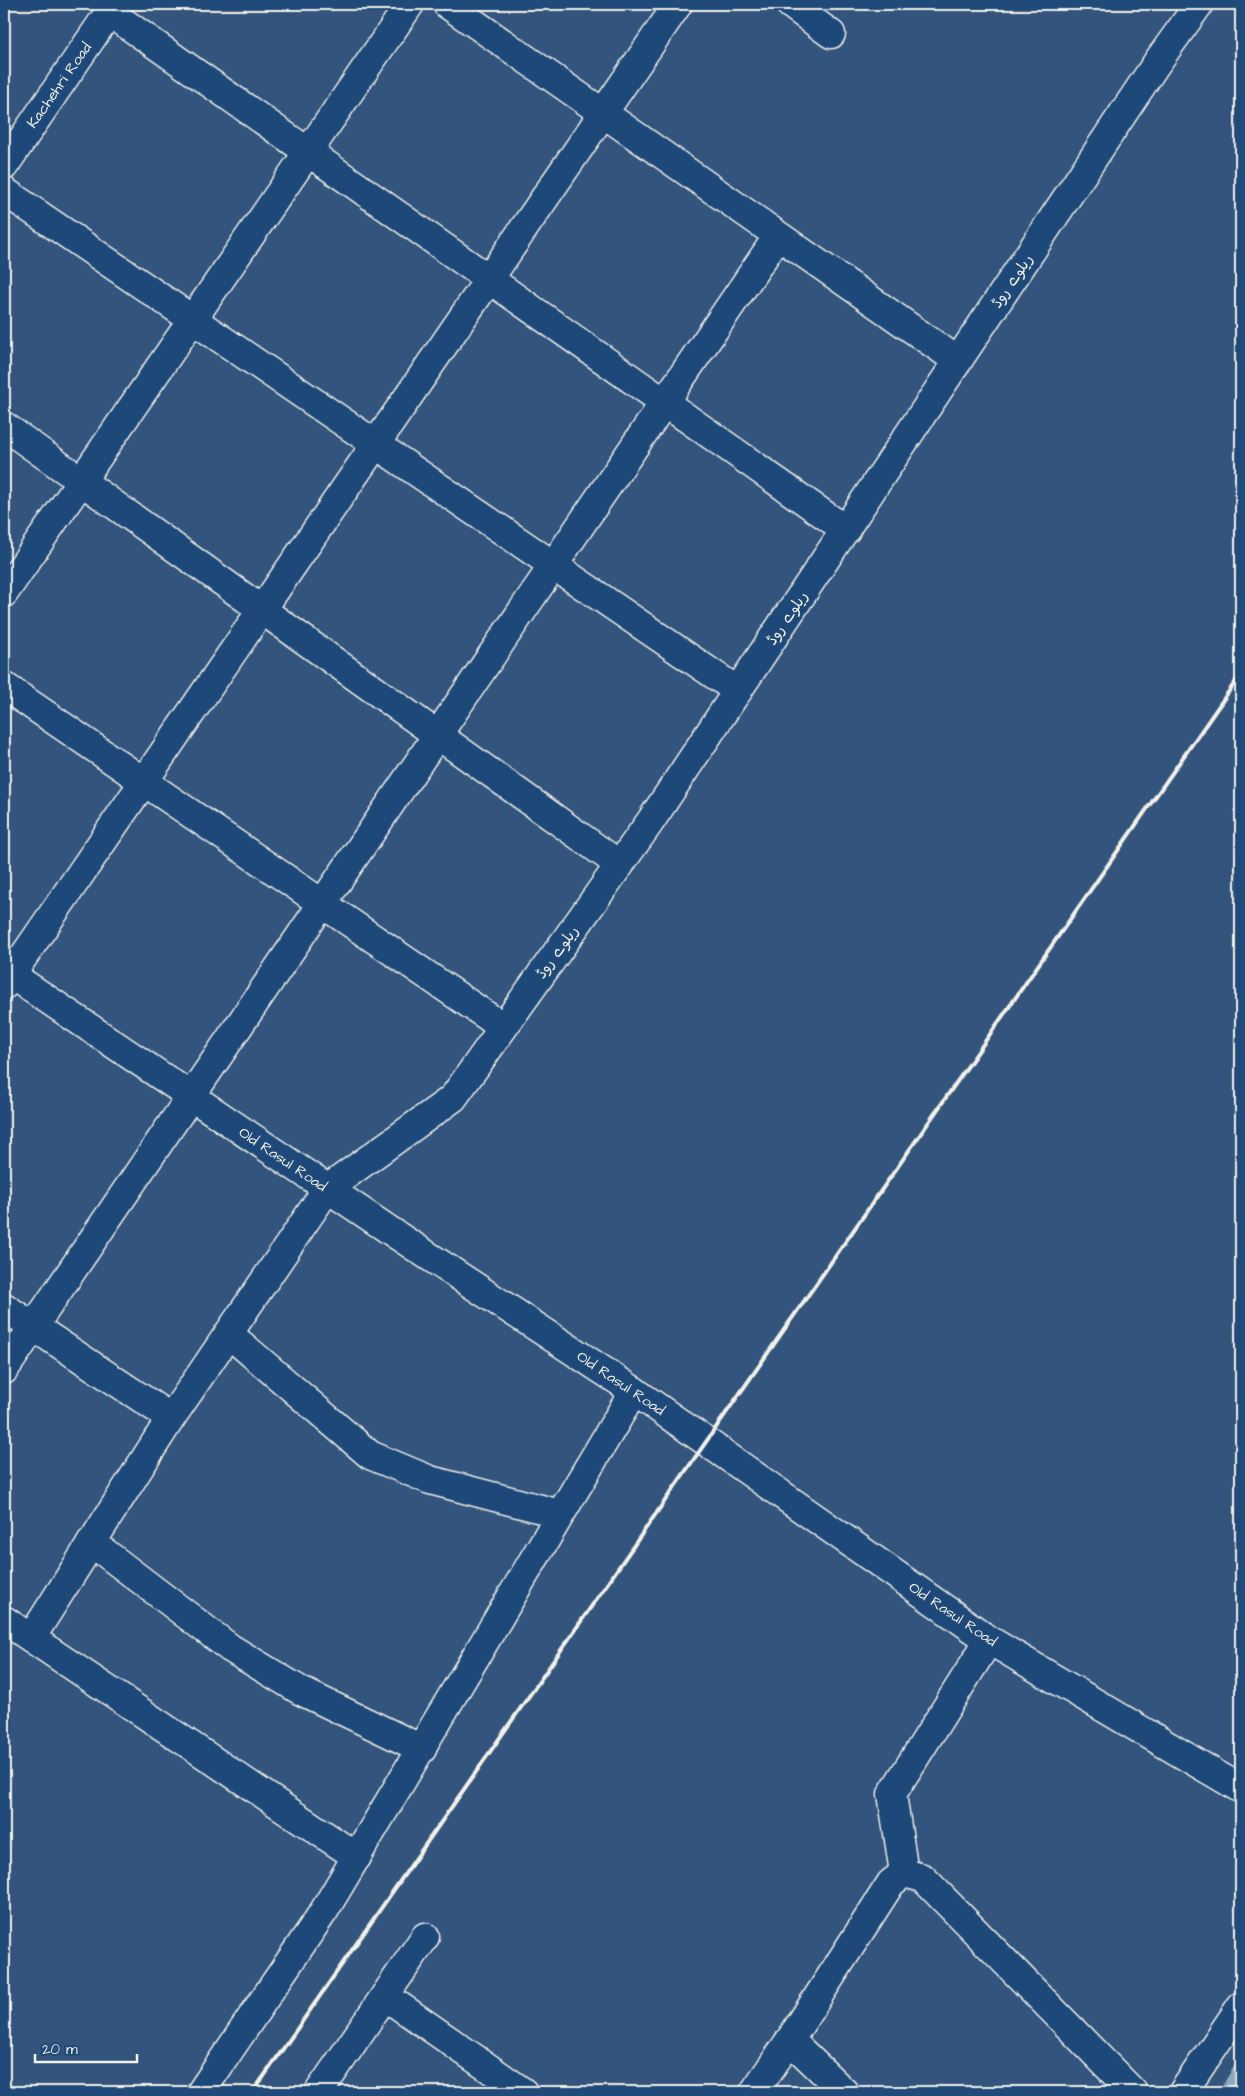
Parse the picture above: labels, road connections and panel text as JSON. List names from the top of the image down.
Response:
{
  "streets": {
    "street": ["Kachehri Road", "ریلوے روڈ", "Old Rasul Road"]
  },
  "crossings": [
    ["ریلوے روڈ", "Old Rasul Road"]
  ],
  "scale_bar": "20 m"
}
